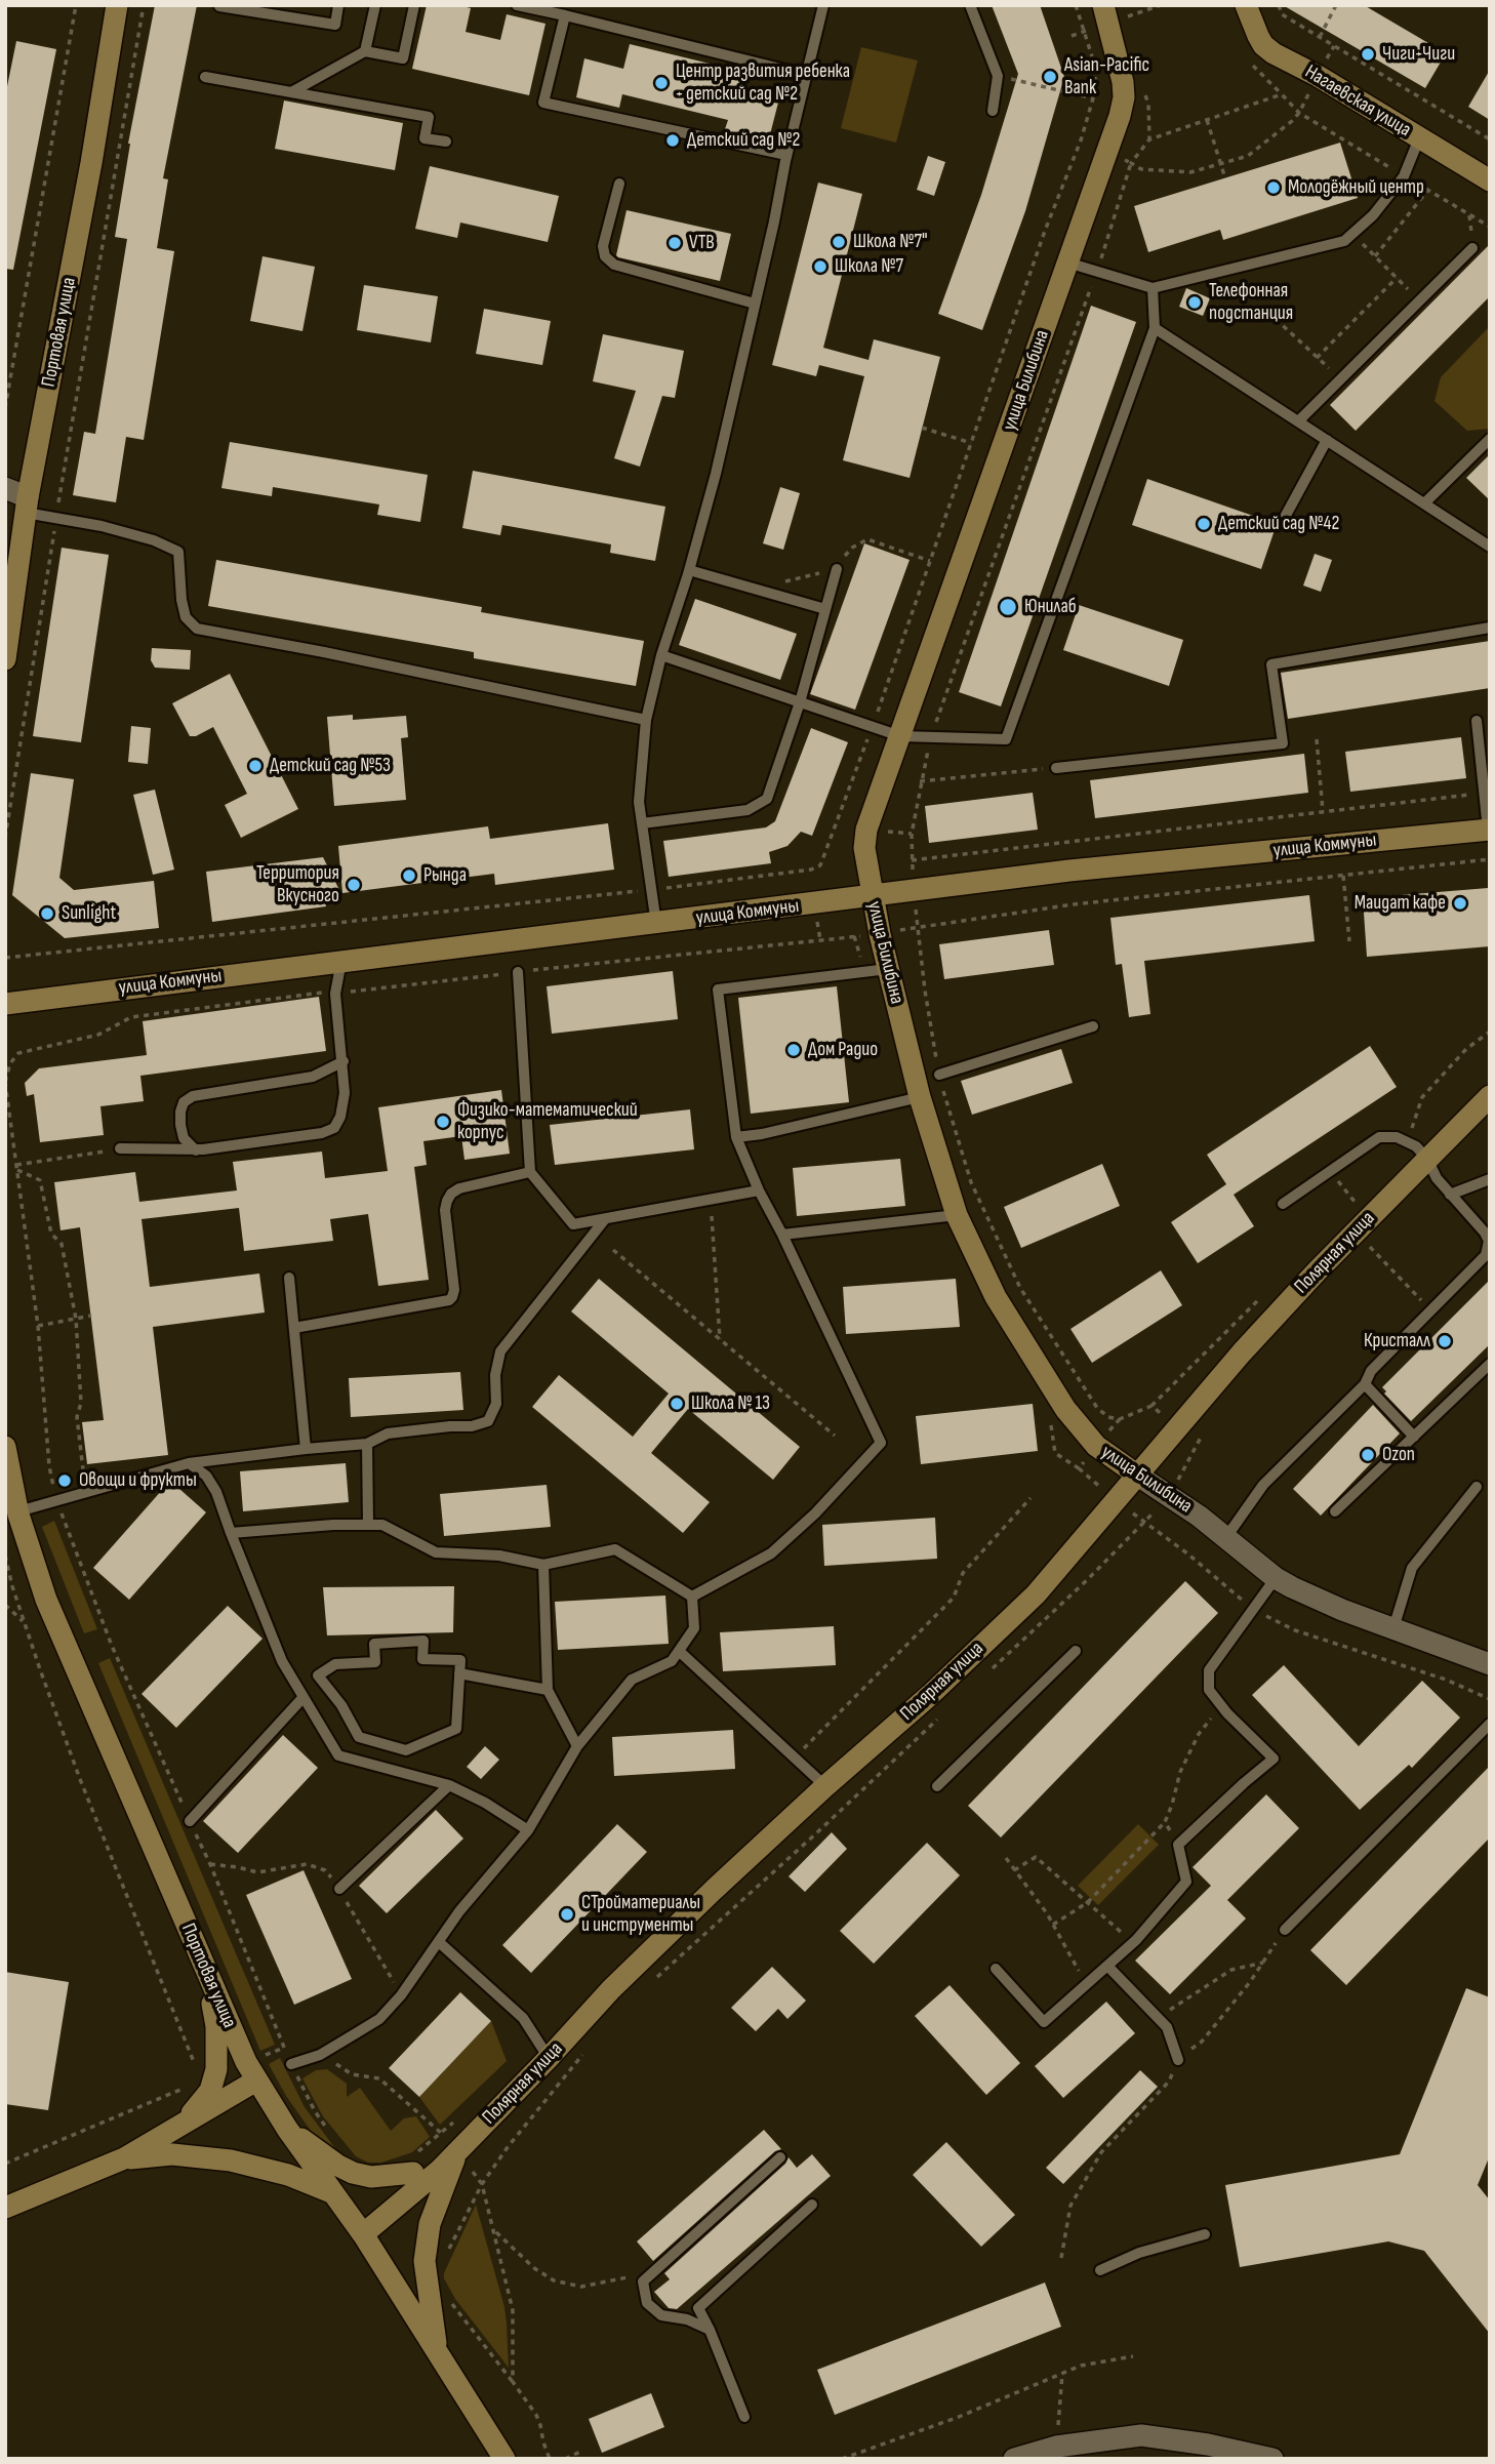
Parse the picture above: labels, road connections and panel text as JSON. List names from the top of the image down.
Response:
{
  "streets": {
    "main road": [
      "Нагаевская улица",
      "Портовая улица",
      "улица Билибина",
      "улица Коммуны",
      "Полярная улица"
    ]
  },
  "crossings": [
    ["Портовая улица", "Полярная улица"],
    ["улица Билибина", "улица Коммуны"],
    ["улица Билибина", "Полярная улица"]
  ],
  "places": [
    "Чиги-Чиги",
    "Asian-Pacific Bank",
    "Центр развития ребенка - детский сад №2",
    "Детский сад №2",
    "Молодёжный центр",
    "Школа №7\"",
    "VTB",
    "Школа №7",
    "Телефонная подстанция",
    "Детский сад №42",
    "Юнилаб",
    "Детский сад №53",
    "Рында",
    "Территория Вкусного",
    "Маидат кафе",
    "Sunlight",
    "Дом Радио",
    "Физико-математический корпус",
    "Кристалл",
    "Школа № 13",
    "Ozon",
    "Овощи и фрукты",
    "СТройматериалы и инструменты"
  ]
}
